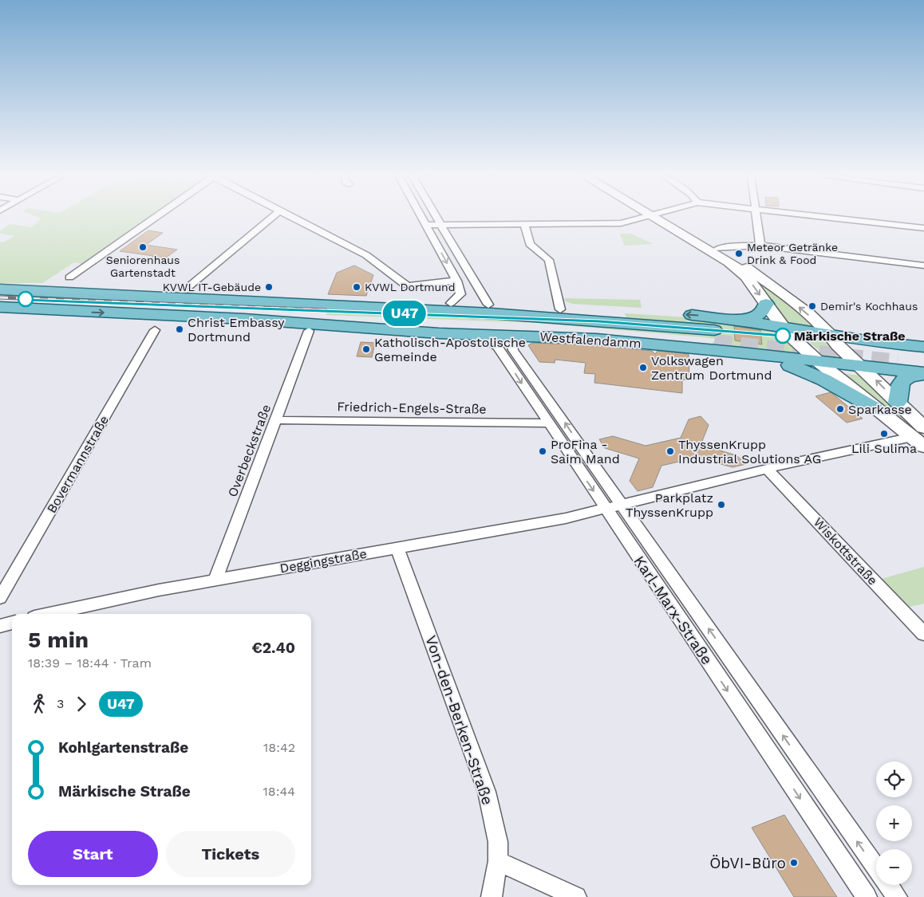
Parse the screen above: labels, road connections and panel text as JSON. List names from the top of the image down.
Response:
{
  "streets": {
    "main road": ["Westfalendamm"],
    "street": [
      "Friedrich-Engels-Straße",
      "Overbeckstraße",
      "Bovermannstraße",
      "Wiskottstraße",
      "Deggingstraße",
      "Karl-Marx-Straße",
      "Von-den-Berken-Straße"
    ]
  },
  "crossings": [
    ["Westfalendamm", "Karl-Marx-Straße"],
    ["Friedrich-Engels-Straße", "Overbeckstraße"],
    ["Friedrich-Engels-Straße", "Karl-Marx-Straße"],
    ["Overbeckstraße", "Deggingstraße"],
    ["Wiskottstraße", "Deggingstraße"],
    ["Deggingstraße", "Karl-Marx-Straße"],
    ["Deggingstraße", "Von-den-Berken-Straße"]
  ],
  "places": [
    "Seniorenhaus Gartenstadt",
    "Meteor Getränke Drink & Food",
    "KVWL IT-Gebäude",
    "KVWL Dortmund",
    "Demir's Kochhaus",
    "Christ Embassy Dortmund",
    "Märkische Straße",
    "Katholisch-Apostolische Gemeinde",
    "Volkswagen Zentrum Dortmund",
    "Sparkasse",
    "Lili Sulima",
    "ProFina - Saim Mand",
    "ThyssenKrupp Industrial Solutions AG",
    "Parkplatz ThyssenKrupp",
    "ÖbVI-Büro"
  ],
  "lines": ["tram line U47"],
  "page": {
    "on_map": "U47",
    "heading": ["5 min", "18:39 – 18:44 · Tram", "€2.40"],
    "legs": ["3", "U47"],
    "list": [
      {
        "name": "Kohlgartenstraße",
        "value": "18:42"
      },
      {
        "name": "Märkische Straße",
        "value": "18:44"
      }
    ],
    "map_buttons": ["+", "−"],
    "buttons": ["Start", "Tickets"]
  }
}
